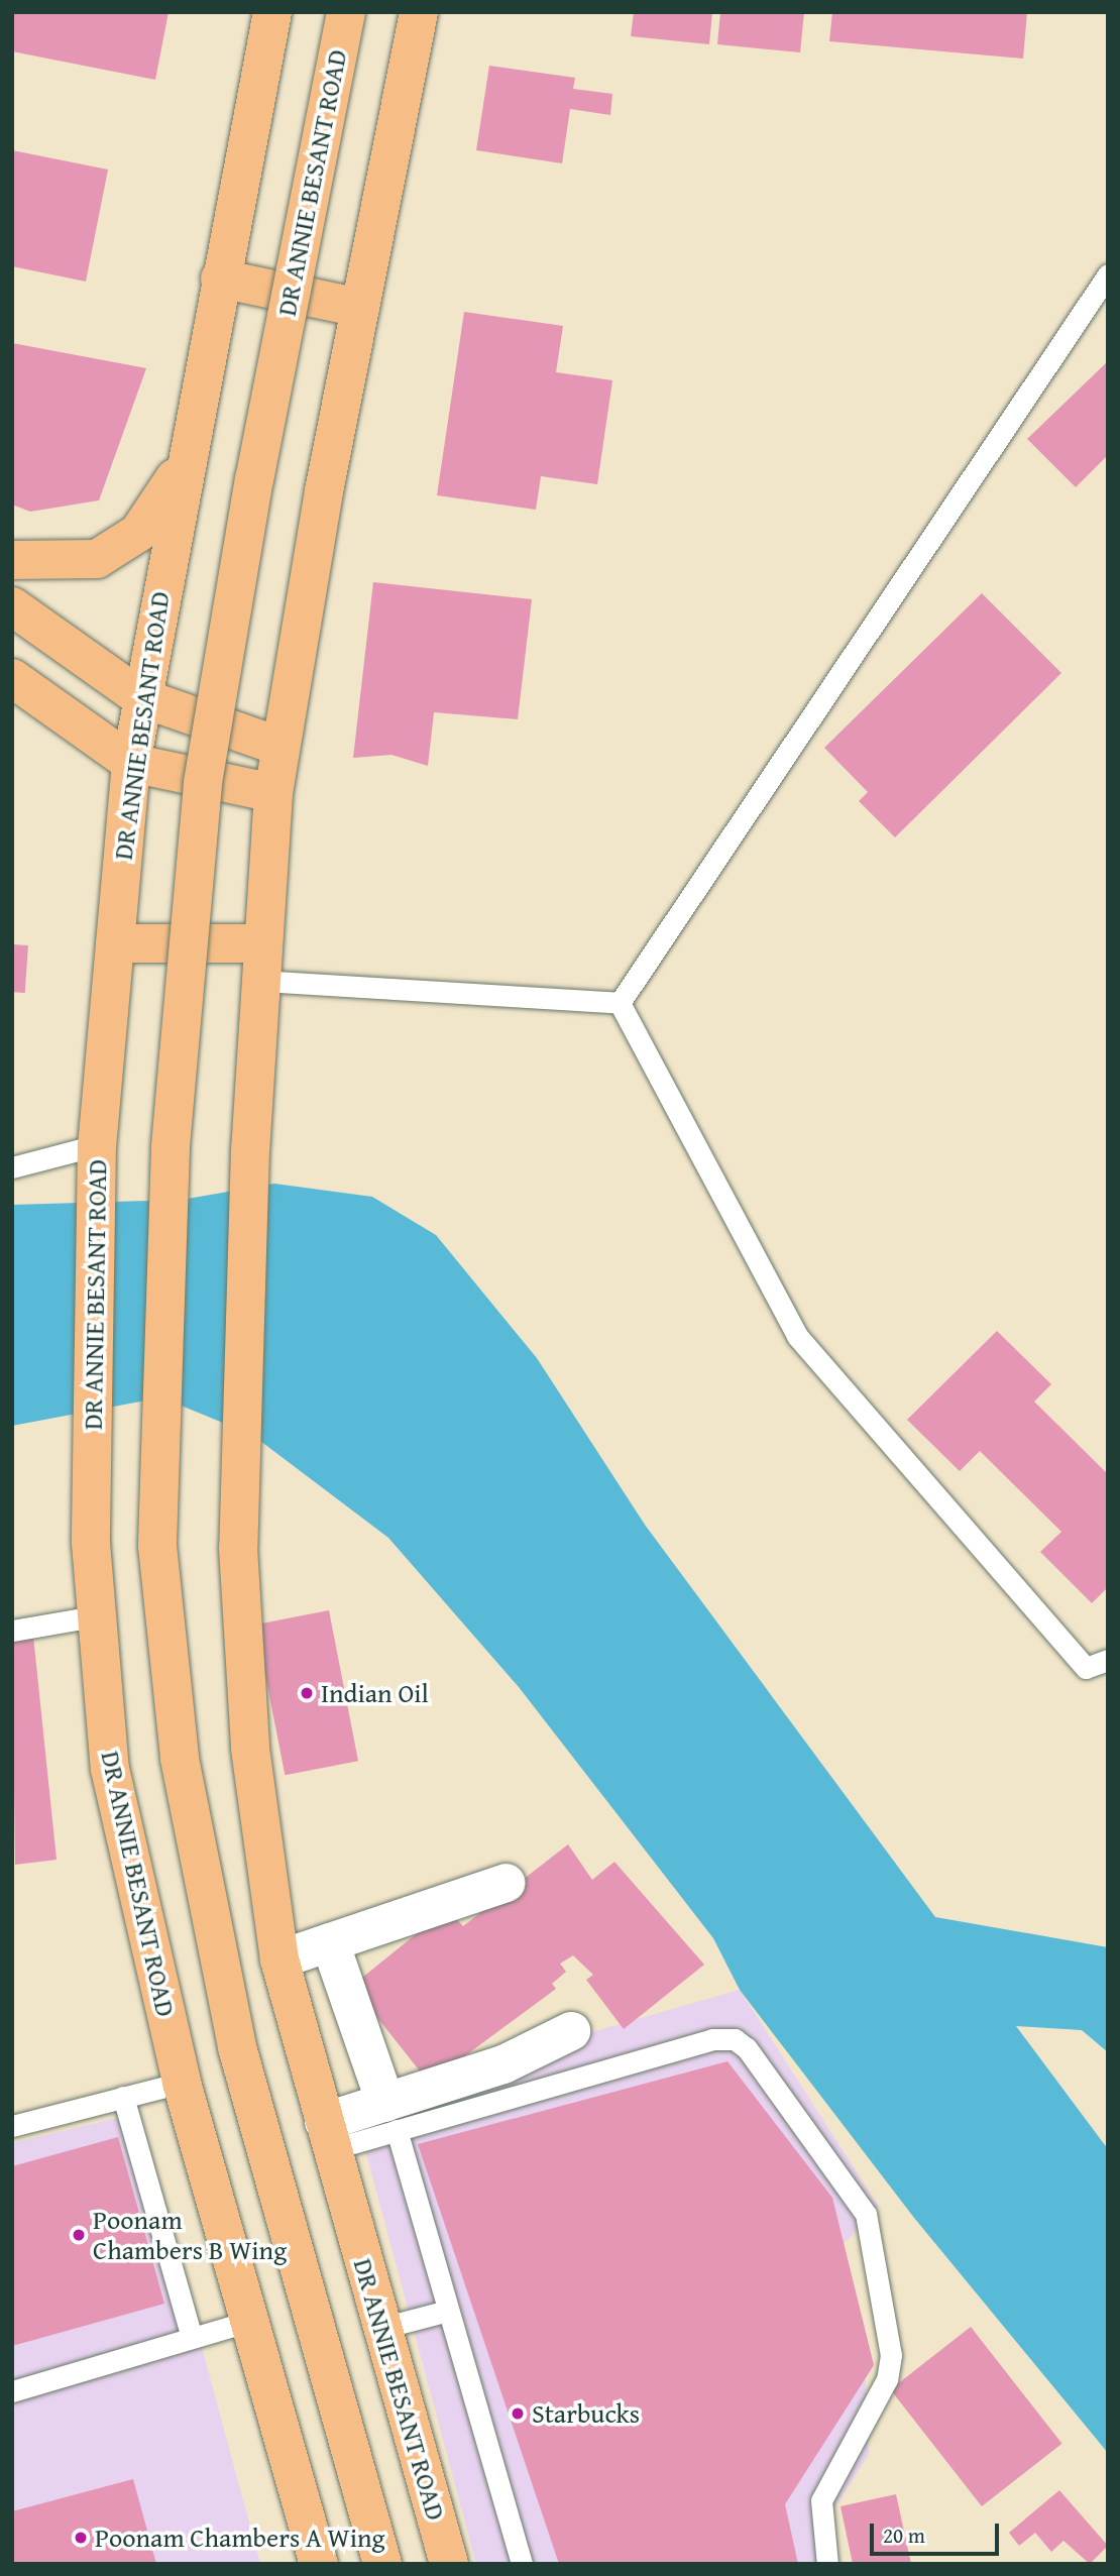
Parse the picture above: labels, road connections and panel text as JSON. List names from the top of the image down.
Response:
{
  "streets": {
    "main road": ["DR ANNIE BESANT ROAD"]
  },
  "places": [
    "Indian Oil",
    "Poonam Chambers B Wing",
    "Starbucks",
    "Poonam Chambers A Wing"
  ],
  "scale_bar": "20 m"
}
